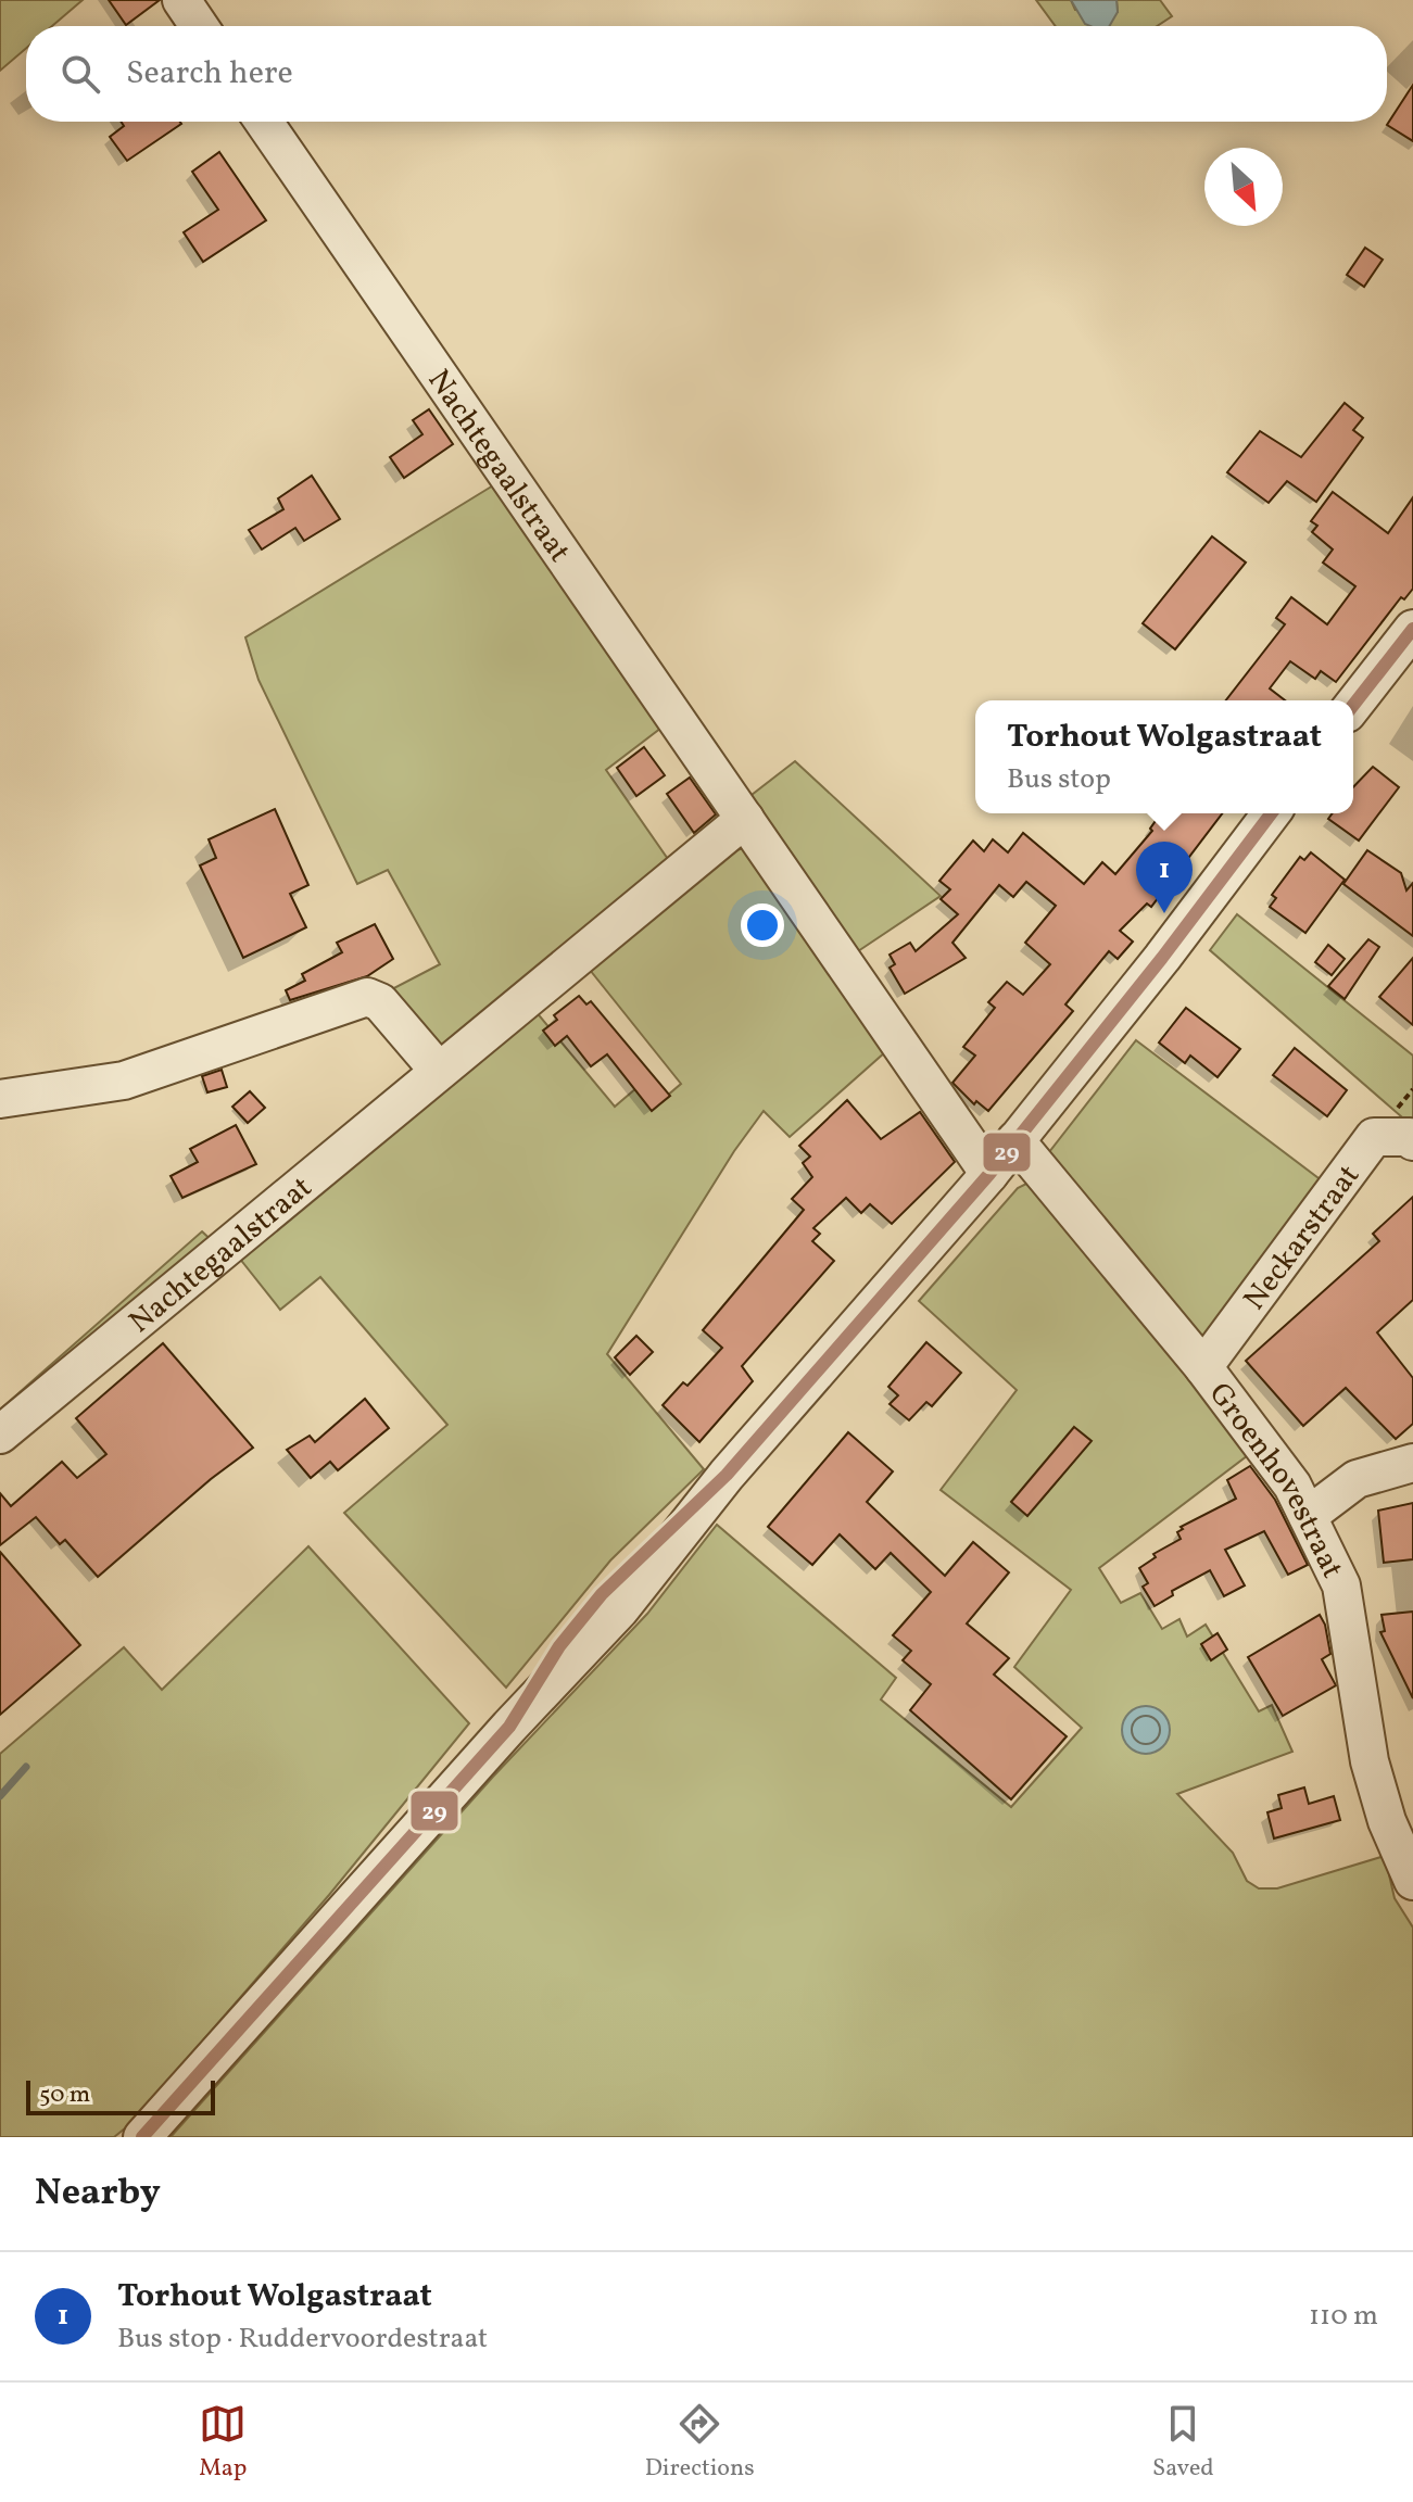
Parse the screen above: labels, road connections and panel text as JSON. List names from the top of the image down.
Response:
{
  "streets": {
    "street": ["Nachtegaalstraat", "Neckarstraat", "Groenhovestraat"]
  },
  "crossings": [
    ["Neckarstraat", "Groenhovestraat"]
  ],
  "lines": ["transit line 29"],
  "scale_bar": "50 m",
  "north": "bottom right",
  "page": {
    "search": "Search here",
    "popup": ["Torhout Wolgastraat", "Bus stop"],
    "pins": "1",
    "scale": "50 m",
    "heading": "Nearby",
    "list": [
      {
        "mark": "1",
        "name": "Torhout Wolgastraat",
        "note": "Bus stop · Ruddervoordestraat",
        "value": "110 m"
      }
    ],
    "nav": ["Map", "Directions", "Saved"]
  }
}
